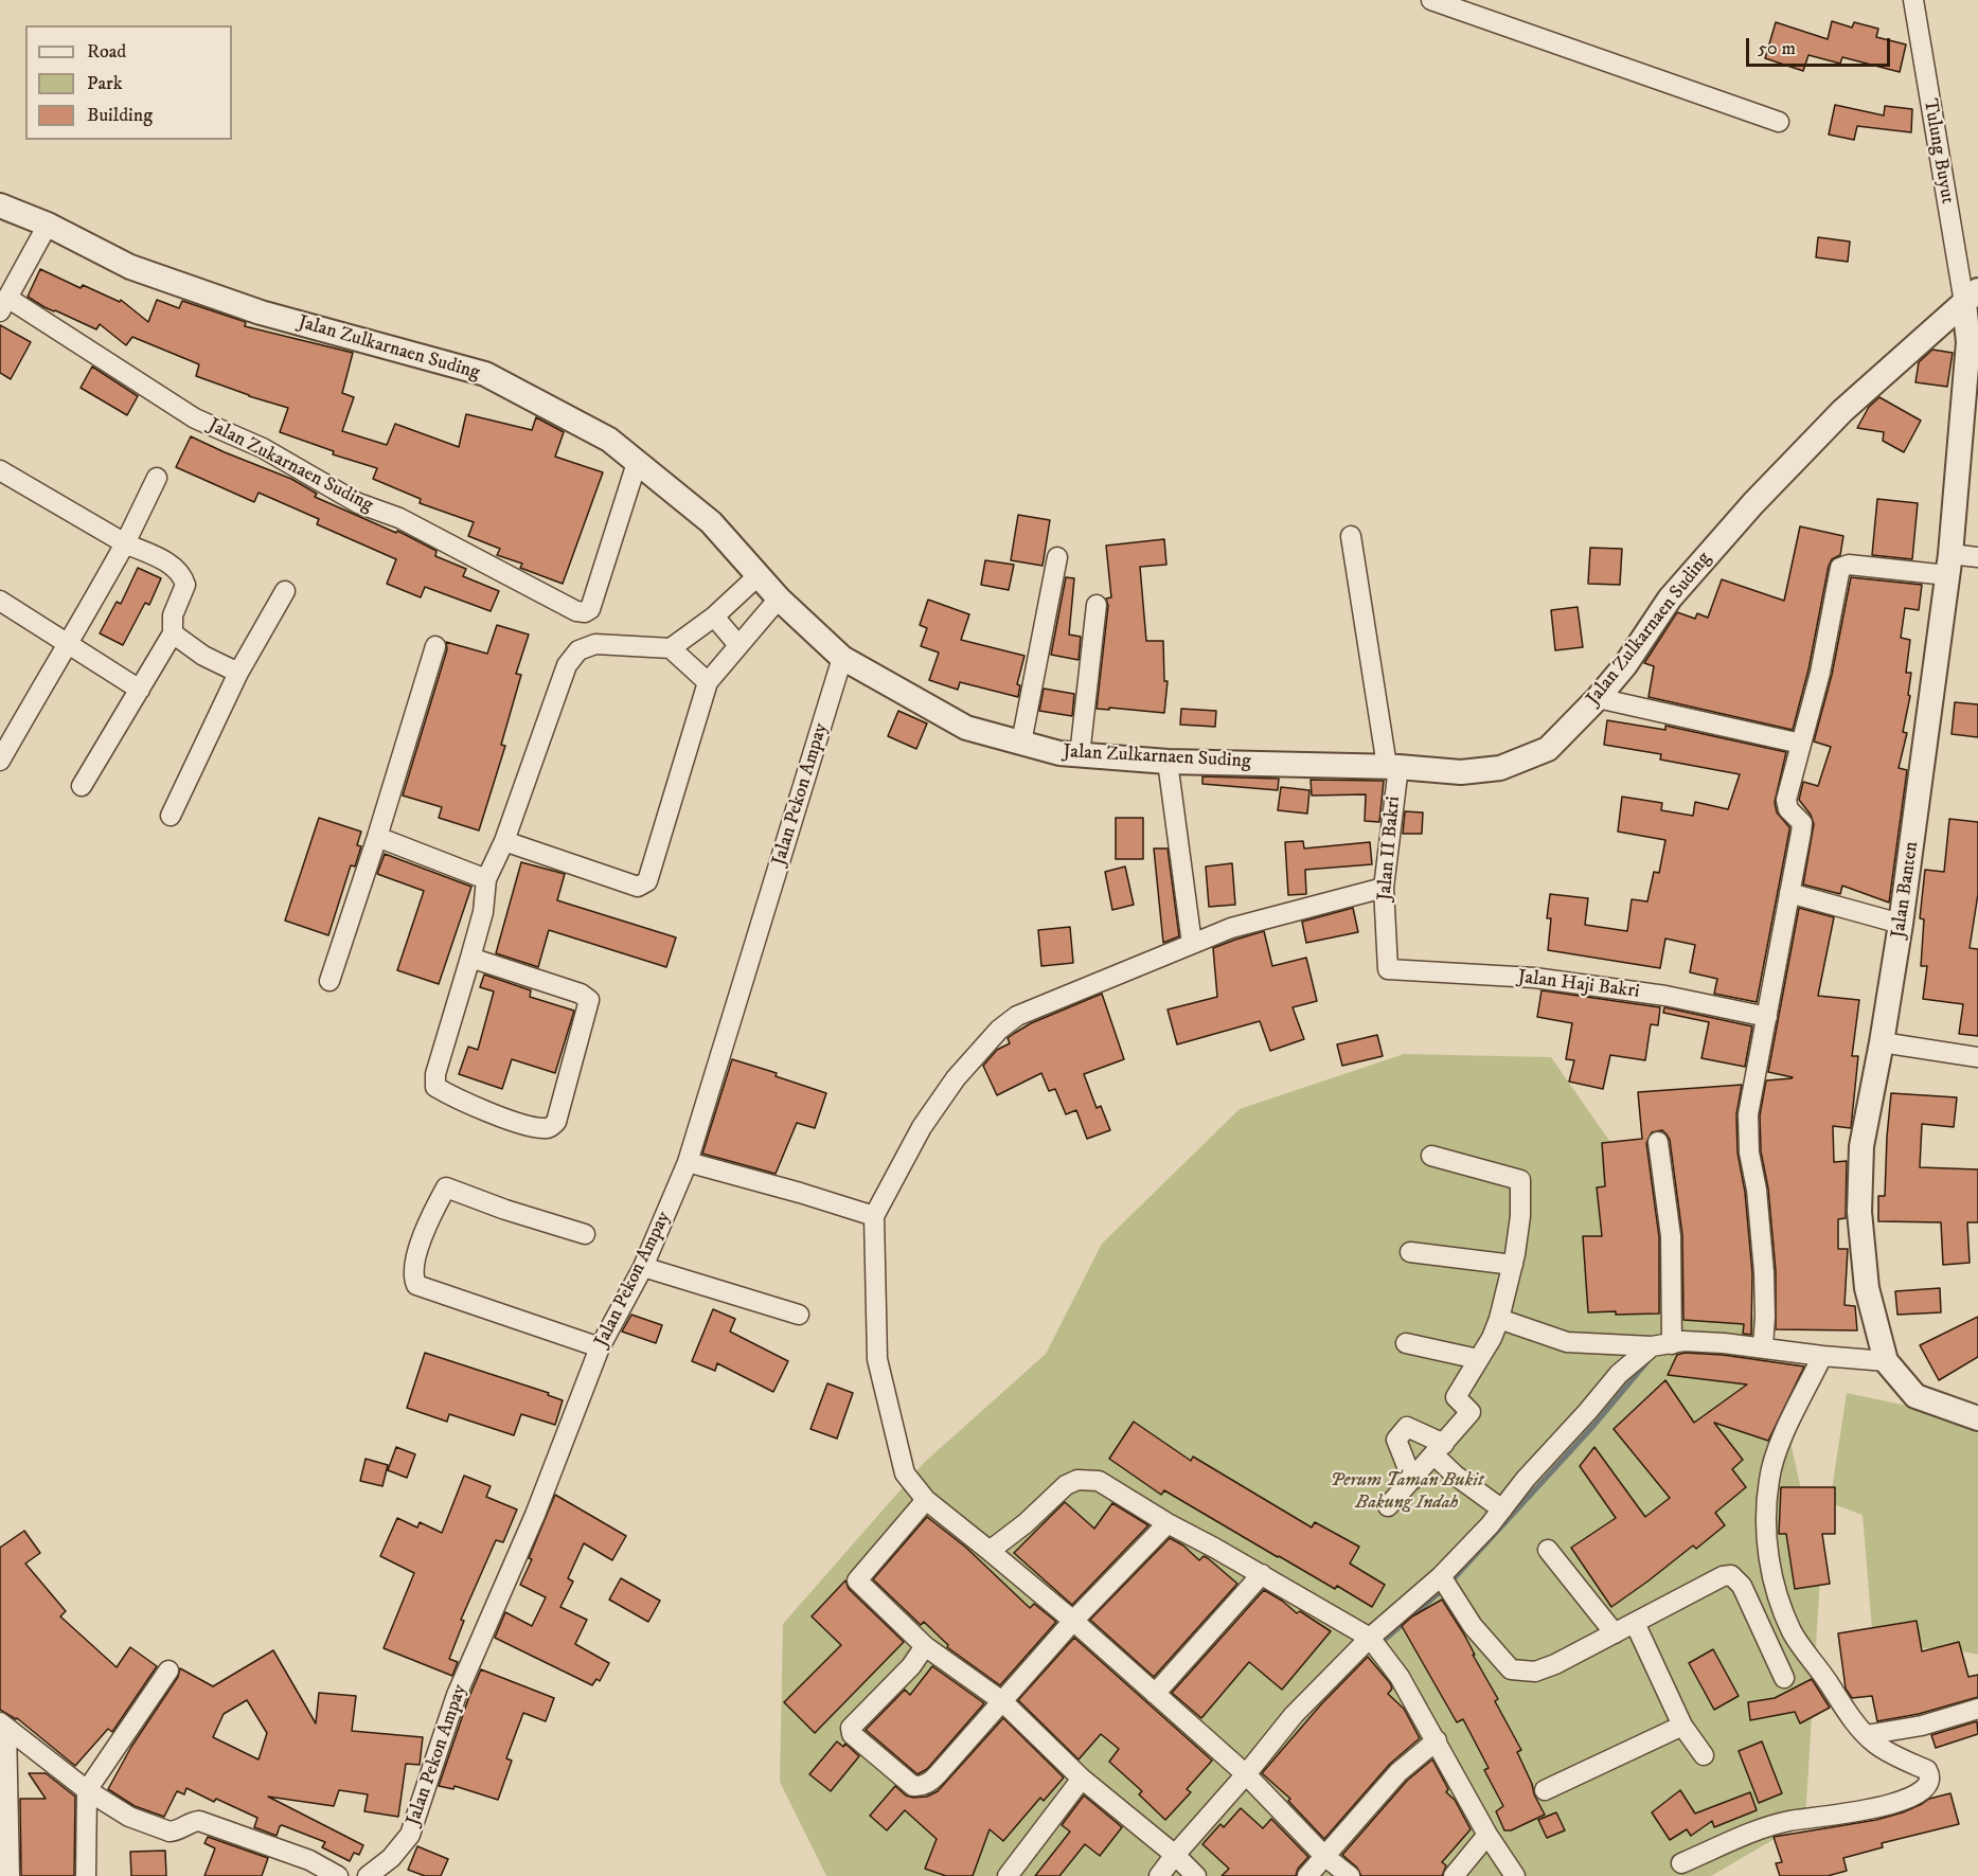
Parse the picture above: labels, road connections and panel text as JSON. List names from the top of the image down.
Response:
{
  "streets": {
    "street": [
      "Tulung Buyut",
      "Jalan Zulkarnaen Suding",
      "Jalan Zukarnaen Suding",
      "Jalan Pekon Ampay",
      "Jalan II Bakri",
      "Jalan Banten",
      "Jalan Haji Bakri"
    ]
  },
  "crossings": [
    ["Tulung Buyut", "Jalan Zulkarnaen Suding"],
    ["Tulung Buyut", "Jalan Banten"],
    ["Jalan Zulkarnaen Suding", "Jalan Zukarnaen Suding"],
    ["Jalan Zulkarnaen Suding", "Jalan Pekon Ampay"],
    ["Jalan Zulkarnaen Suding", "Jalan II Bakri"],
    ["Jalan Zulkarnaen Suding", "Jalan Banten"],
    ["Jalan II Bakri", "Jalan Haji Bakri"]
  ],
  "parks": ["Perum Taman Bukit Bakung Indah"],
  "legend": ["Road", "Park", "Building"],
  "scale_bar": "50 m"
}
